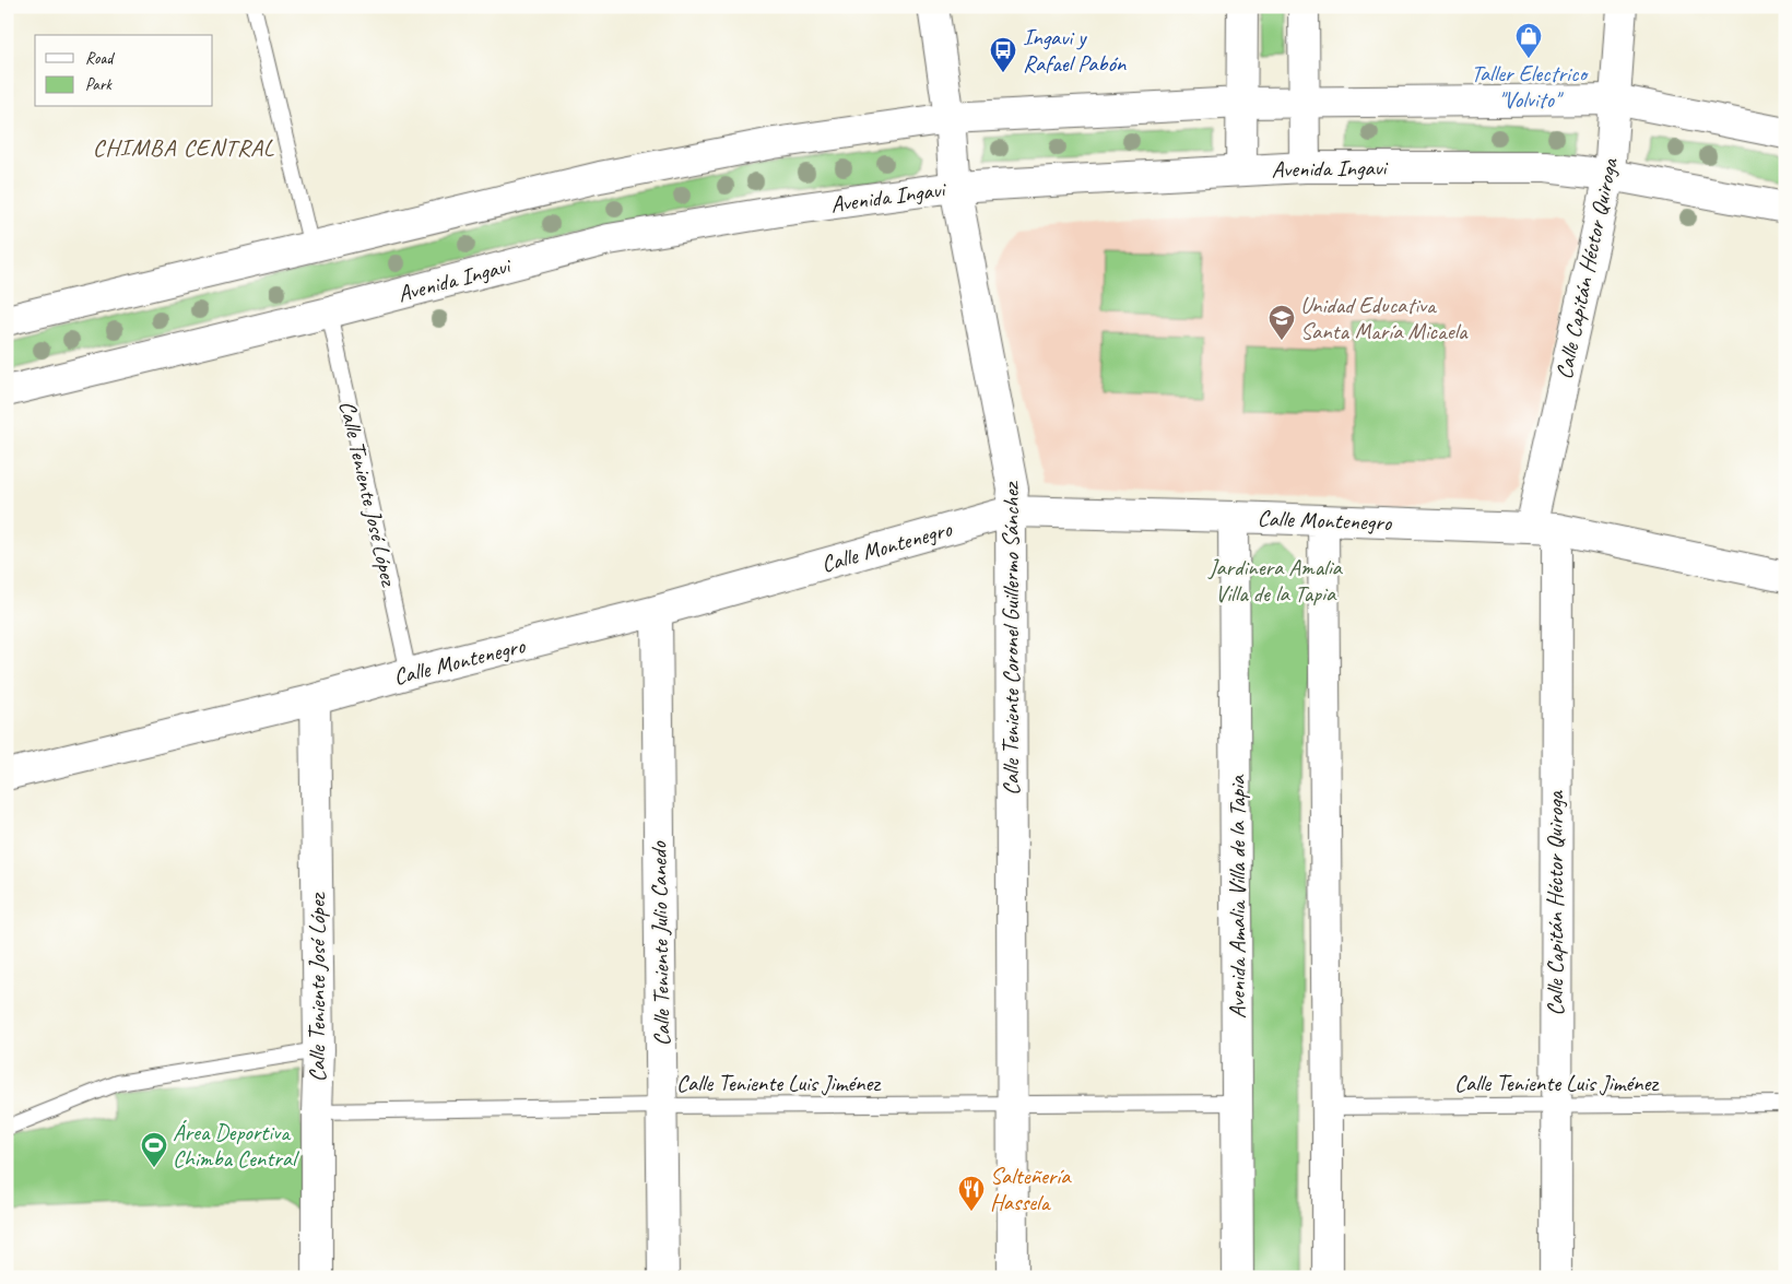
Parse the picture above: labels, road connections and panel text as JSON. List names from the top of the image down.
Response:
{
  "streets": {
    "main road": [
      "Avenida Ingavi",
      "Calle Capitán Héctor Quiroga",
      "Calle Teniente José López",
      "Calle Montenegro",
      "Calle Teniente Coronel Guillermo Sánchez",
      "Avenida Amalia Villa de la Tapia",
      "Calle Teniente Julio Canedo"
    ],
    "lane": ["Calle Teniente Luis Jiménez"]
  },
  "crossings": [
    ["Avenida Ingavi", "Calle Capitán Héctor Quiroga"],
    ["Avenida Ingavi", "Calle Teniente José López"],
    ["Avenida Ingavi", "Calle Teniente Coronel Guillermo Sánchez"],
    ["Calle Capitán Héctor Quiroga", "Calle Montenegro"],
    ["Calle Capitán Héctor Quiroga", "Calle Teniente Luis Jiménez"],
    ["Calle Teniente José López", "Calle Montenegro"],
    ["Calle Teniente José López", "Calle Teniente Luis Jiménez"],
    ["Calle Montenegro", "Calle Teniente Coronel Guillermo Sánchez"],
    ["Calle Montenegro", "Avenida Amalia Villa de la Tapia"],
    ["Calle Montenegro", "Calle Teniente Julio Canedo"],
    ["Calle Teniente Coronel Guillermo Sánchez", "Calle Teniente Luis Jiménez"],
    ["Avenida Amalia Villa de la Tapia", "Calle Teniente Luis Jiménez"],
    ["Calle Teniente Julio Canedo", "Calle Teniente Luis Jiménez"]
  ],
  "districts": ["CHIMBA CENTRAL"],
  "parks": ["Jardinera Amalia Villa de la Tapia"],
  "places": {
    "shop": ["Taller Electrico \"Volvito\""],
    "bus stop": ["Ingavi y Rafael Pabón"],
    "school or university": ["Unidad Educativa Santa María Micaela"],
    "sports": ["Área Deportiva Chimba Central"],
    "restaurant": ["Salteñería Hassela"]
  },
  "legend": ["Road", "Park"]
}
